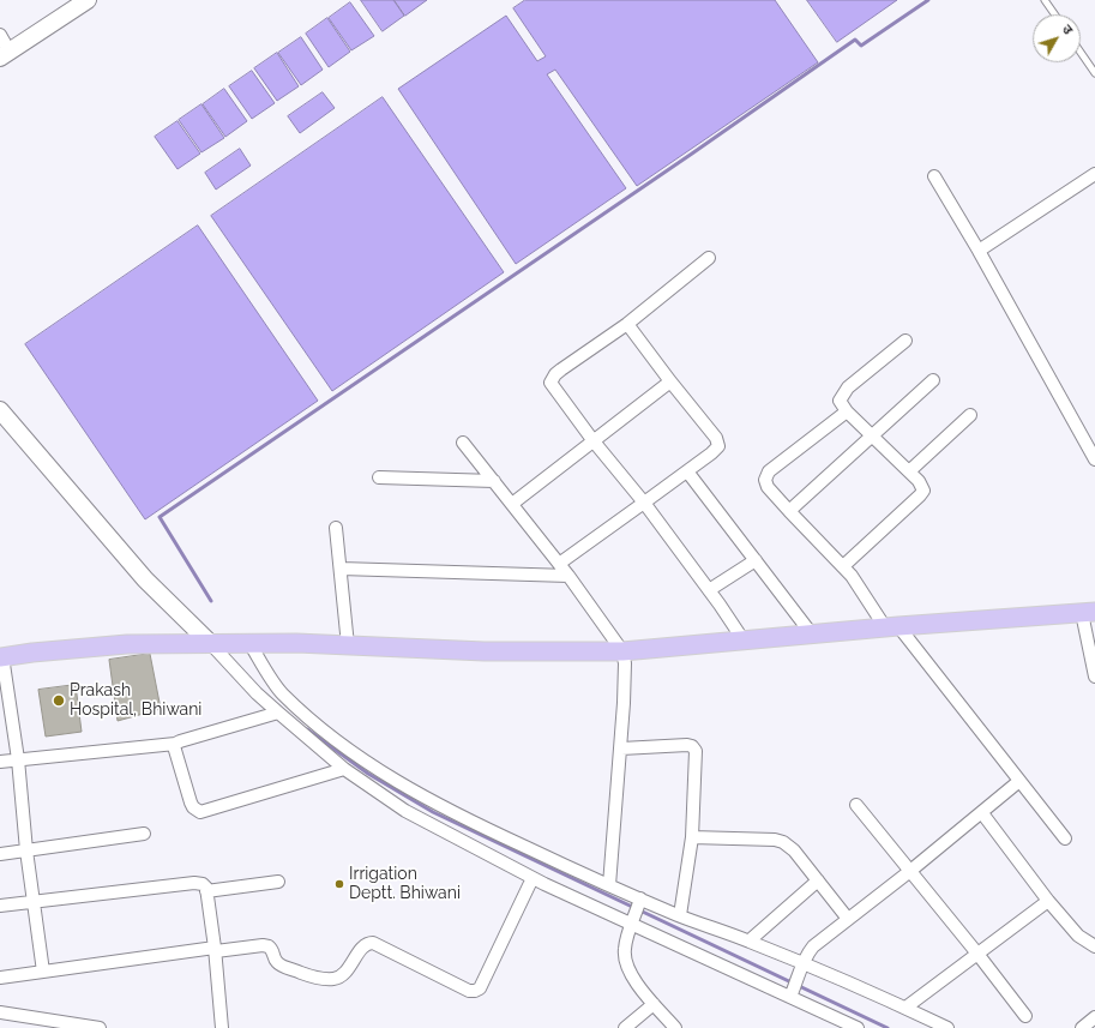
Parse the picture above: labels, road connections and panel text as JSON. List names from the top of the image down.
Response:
{
  "places": ["Prakash Hospital, Bhiwani", "Irrigation Deptt. Bhiwani"],
  "north": "top right"
}
